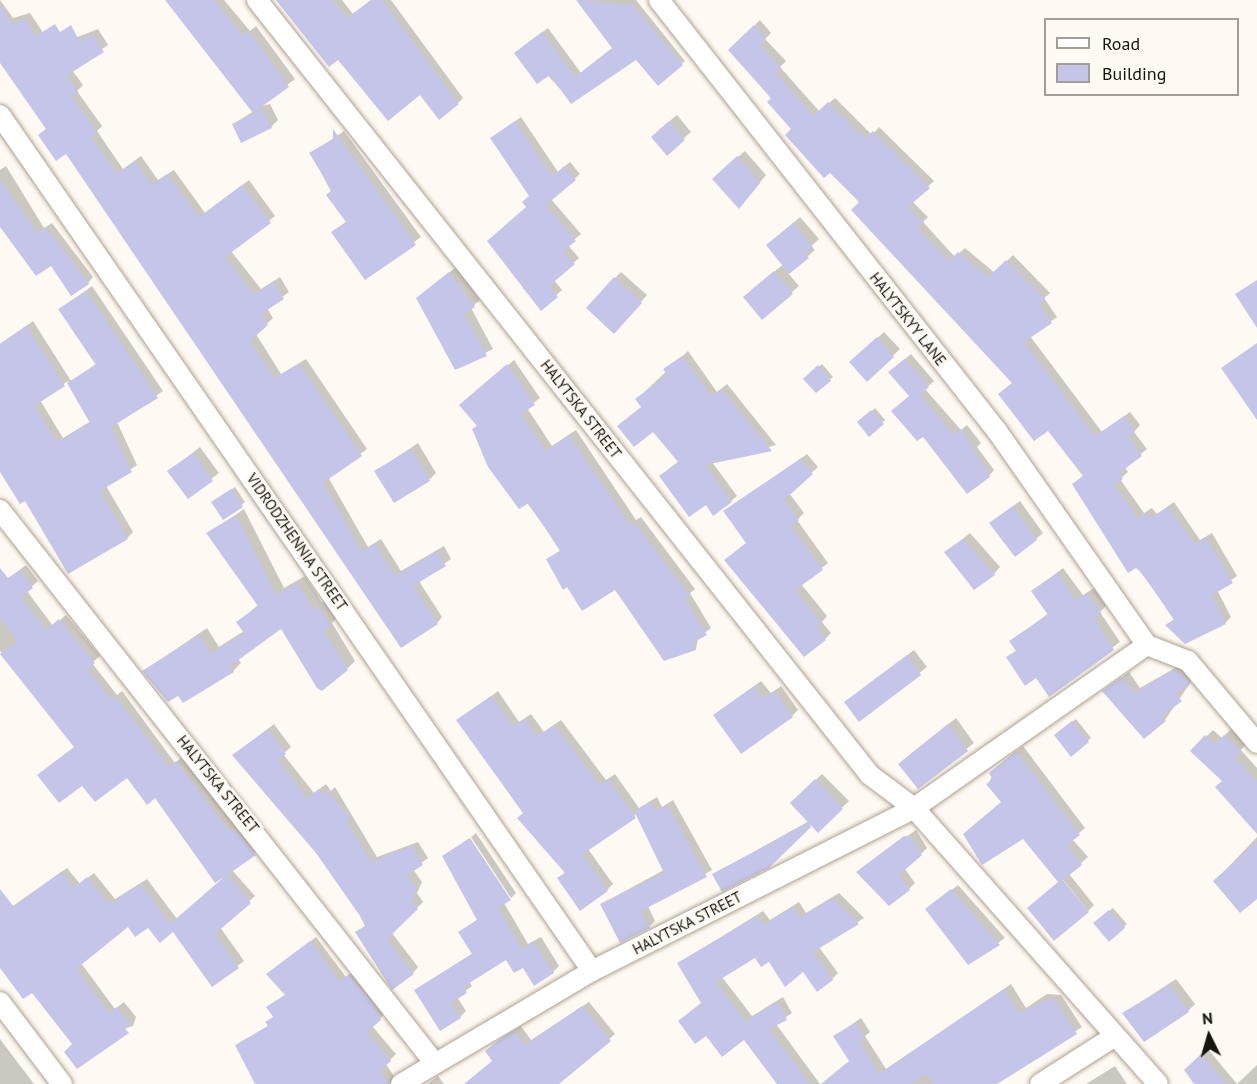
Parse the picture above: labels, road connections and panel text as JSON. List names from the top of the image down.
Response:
{
  "streets": {
    "street": ["HALYTSKYY LANE", "HALYTSKA STREET", "VIDRODZHENNIA STREET"]
  },
  "crossings": [
    ["HALYTSKYY LANE", "HALYTSKA STREET"],
    ["HALYTSKA STREET", "VIDRODZHENNIA STREET"]
  ],
  "legend": ["Road", "Building"],
  "north": "top"
}
